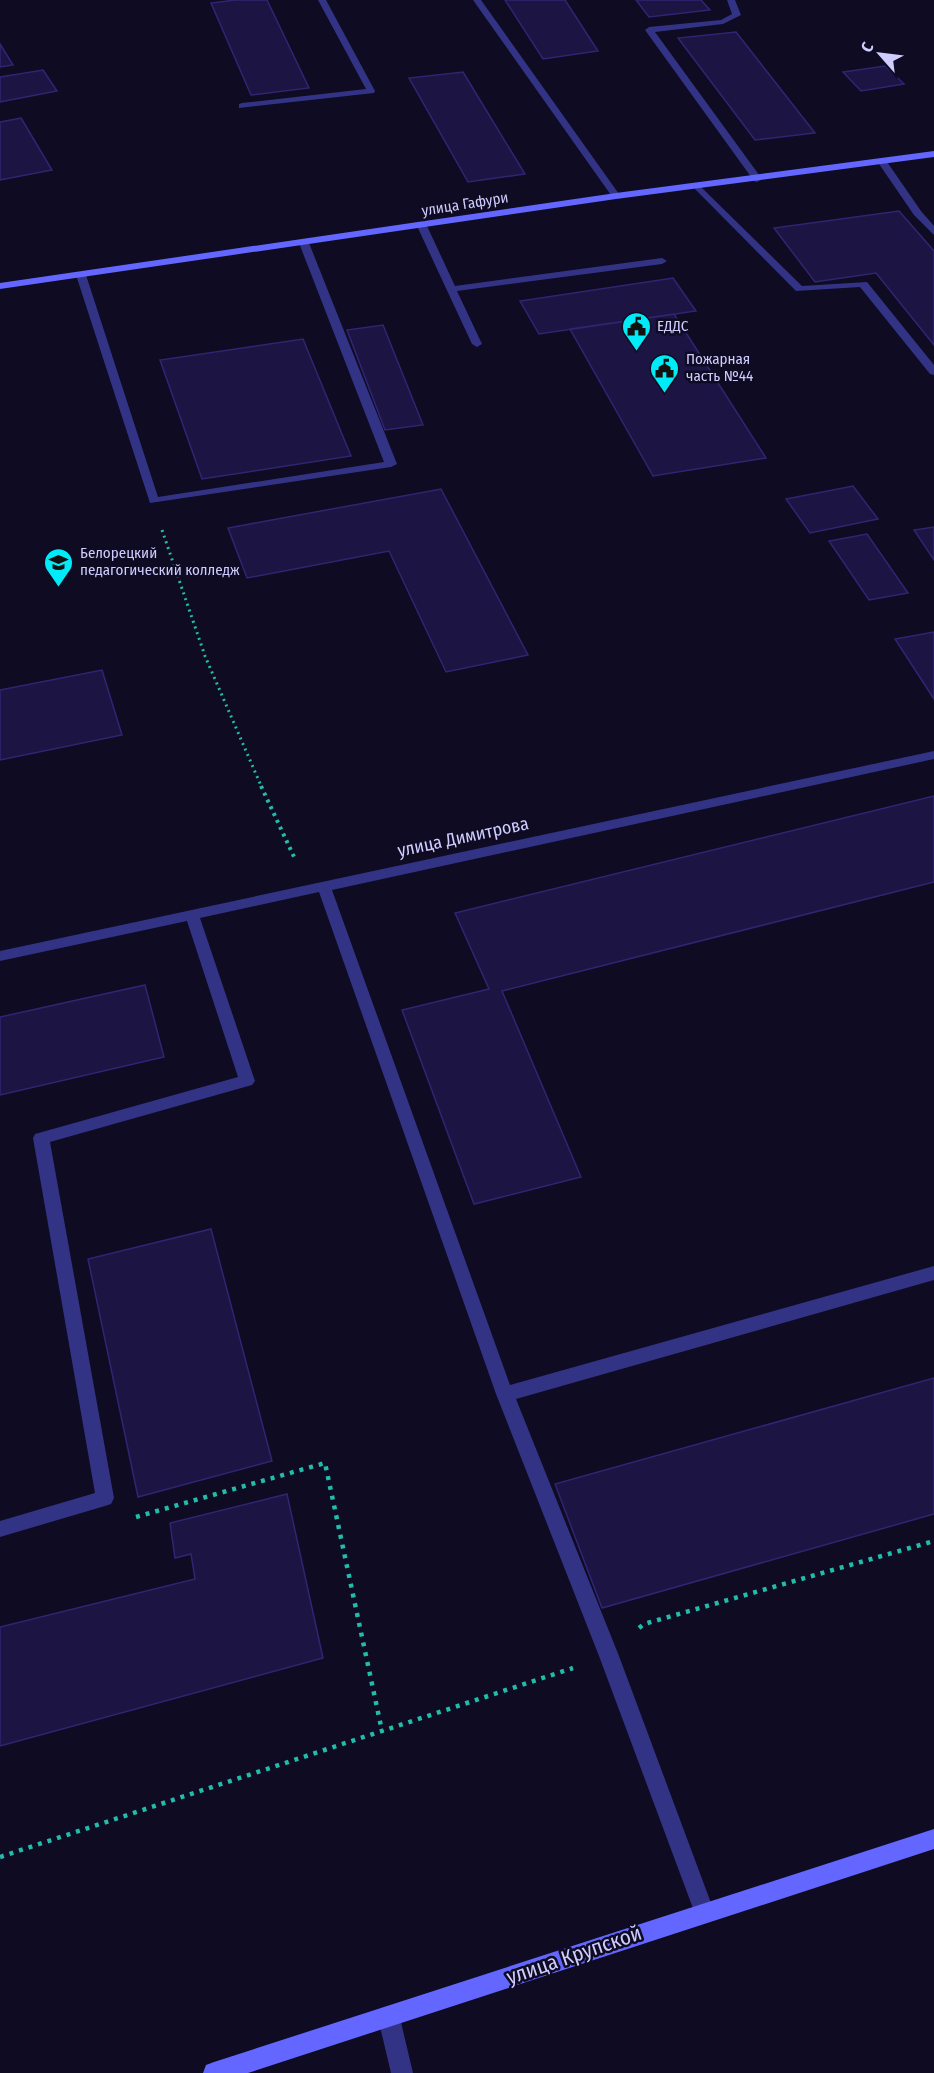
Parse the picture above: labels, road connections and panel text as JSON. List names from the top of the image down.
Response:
{
  "streets": {
    "street": ["улица Гафури", "улица Крупской"],
    "lane": ["улица Димитрова"]
  },
  "places": {
    "public building": ["ЕДДС", "Пожарная часть №44"],
    "school or university": ["Белорецкий педагогический колледж"]
  },
  "north": "top left"
}
